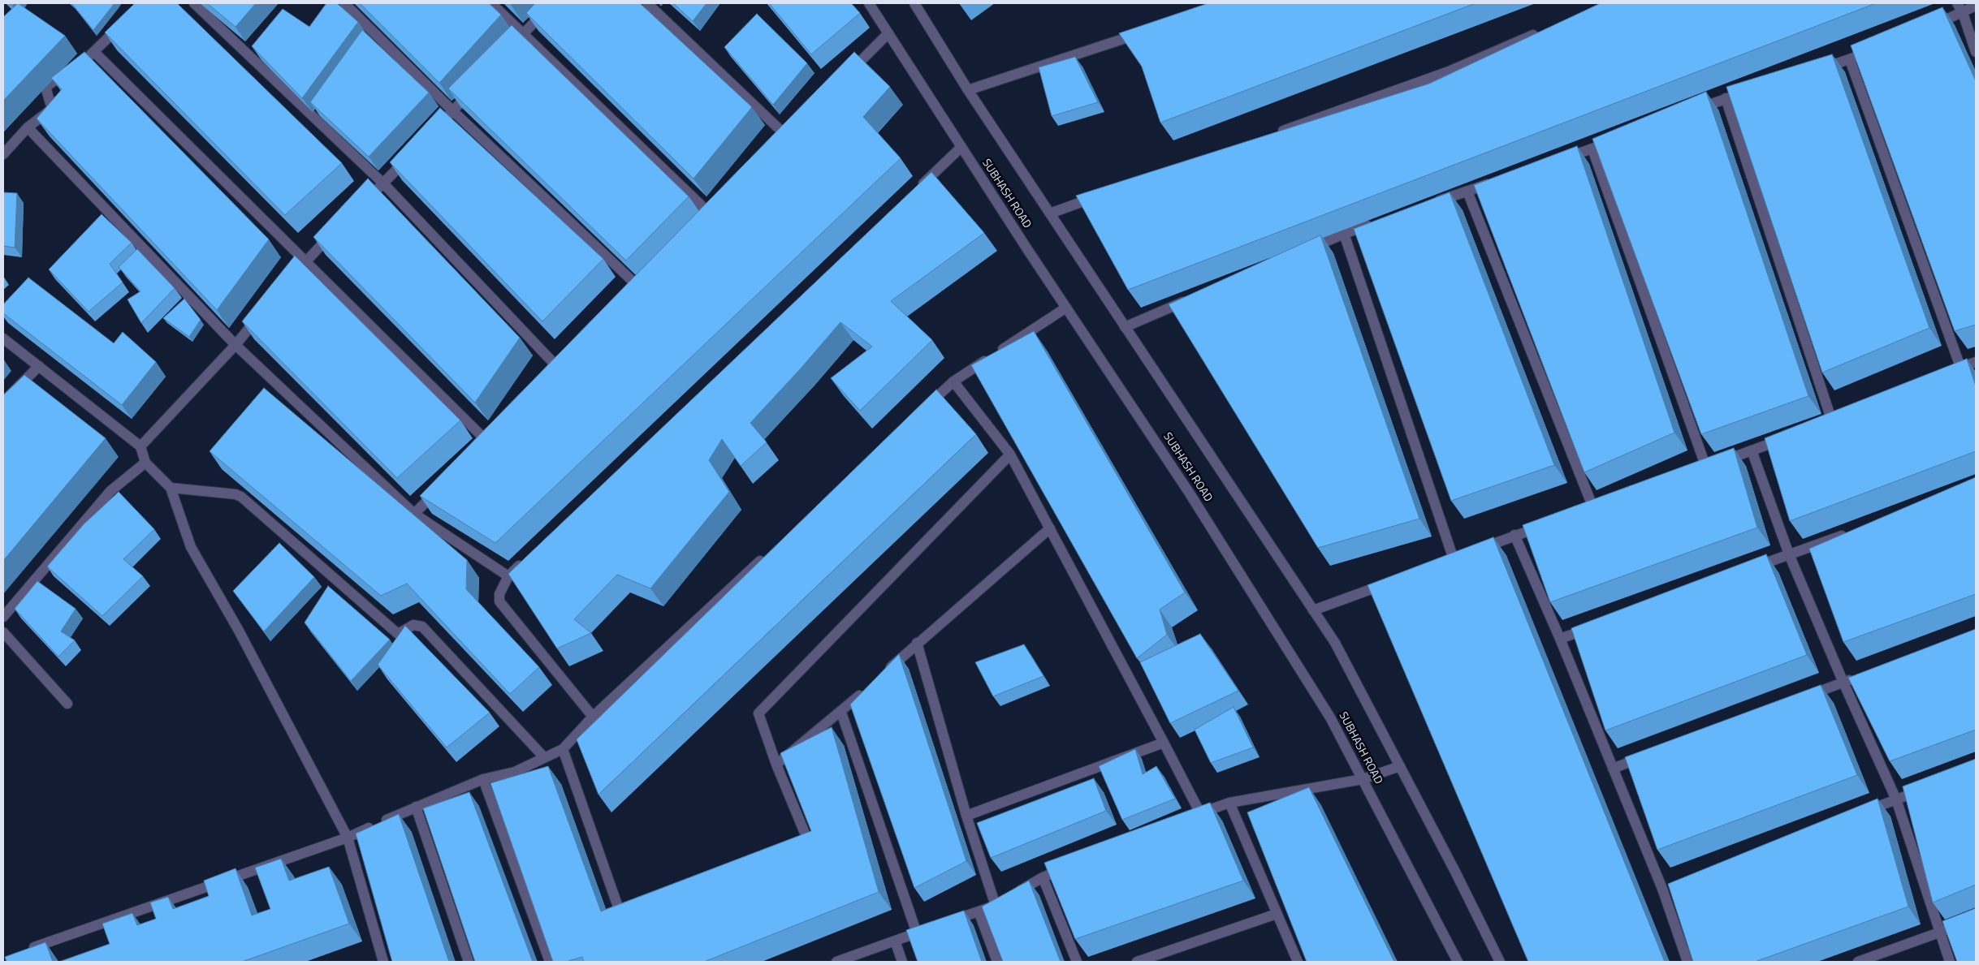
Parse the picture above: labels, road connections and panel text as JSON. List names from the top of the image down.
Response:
{
  "streets": {
    "street": ["SUBHASH ROAD"]
  }
}
